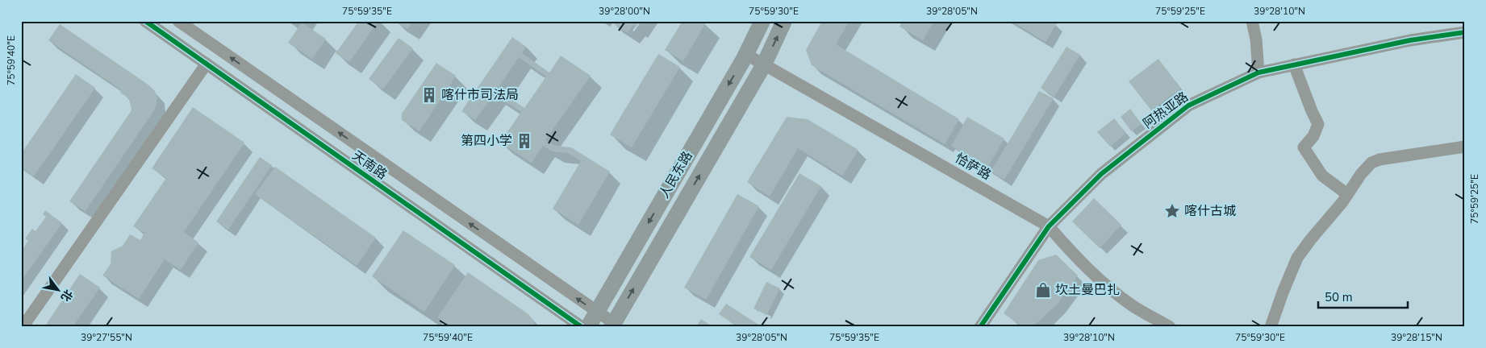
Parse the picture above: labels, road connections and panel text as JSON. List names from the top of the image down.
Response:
{
  "streets": {
    "main road": ["人民东路"],
    "street": ["阿热亚路", "天南路", "恰萨路"]
  },
  "crossings": [
    ["阿热亚路", "恰萨路"],
    ["天南路", "人民东路"],
    ["恰萨路", "人民东路"]
  ],
  "places": {
    "building": ["喀什市司法局", "第四小学"],
    "place": ["喀什古城"],
    "shop": ["坎土曼巴扎"]
  },
  "scale_bar": "50 m",
  "north": "bottom right",
  "coordinates": [
    "75°59'35\"E",
    "39°28'00\"N",
    "75°59'30\"E",
    "39°28'05\"N",
    "75°59'25\"E",
    "39°28'10\"N",
    "75°59'40\"E",
    "39°27'55\"N",
    "39°28'15\"N"
  ]
}
